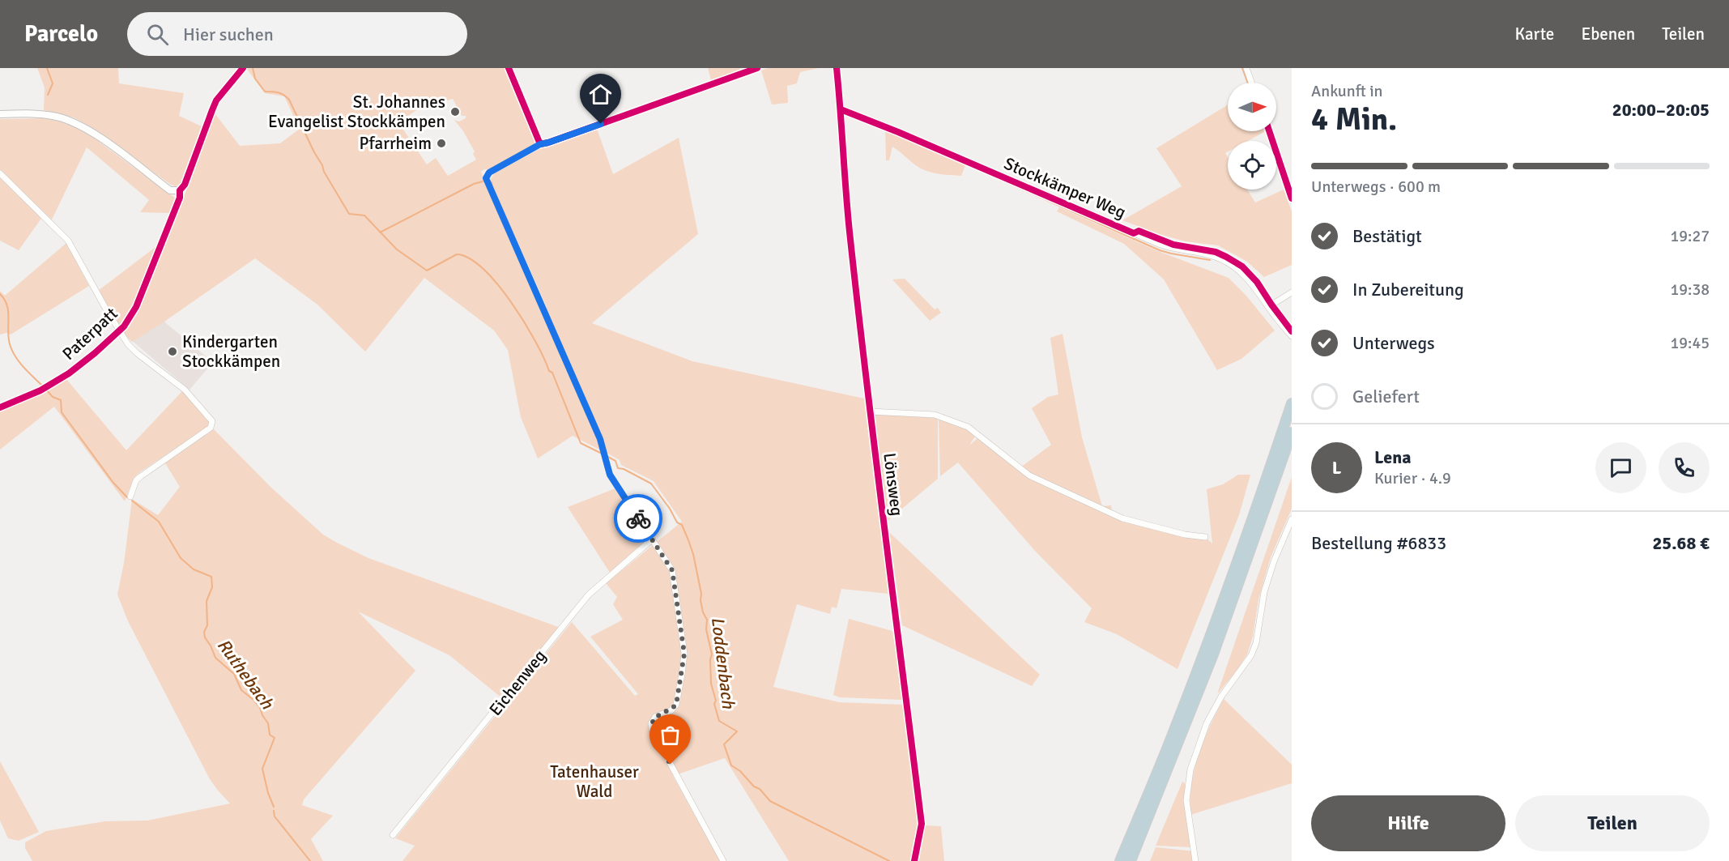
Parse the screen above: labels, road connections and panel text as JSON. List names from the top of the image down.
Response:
{
  "streets": {
    "street": [
      "Stockkämper Weg",
      "Paterpatt",
      "Lönsweg",
      "Eichenweg"
    ]
  },
  "crossings": [
    ["Stockkämper Weg", "Lönsweg"]
  ],
  "water": ["Loddenbach", "Ruthebach"],
  "parks": ["Tatenhauser Wald"],
  "places": ["St. Johannes Evangelist Stockkämpen", "Pfarrheim", "Kindergarten Stockkämpen"],
  "north": "right",
  "page": {
    "header": "Parcelo",
    "search": "Hier suchen",
    "nav": ["Karte", "Ebenen", "Teilen"],
    "heading": ["4 Min.", "Ankunft in", "20:00–20:05"],
    "panel": [
      "Lena",
      "Kurier · 4.9",
      "Bestellung #6833",
      "25.68 €"
    ],
    "bar": "Unterwegs · 600 m",
    "list": [
      ["Bestätigt", "19:27"],
      ["In Zubereitung", "19:38"],
      ["Unterwegs", "19:45"],
      "Geliefert"
    ],
    "round": "L",
    "buttons": ["Hilfe", "Teilen"]
  }
}
